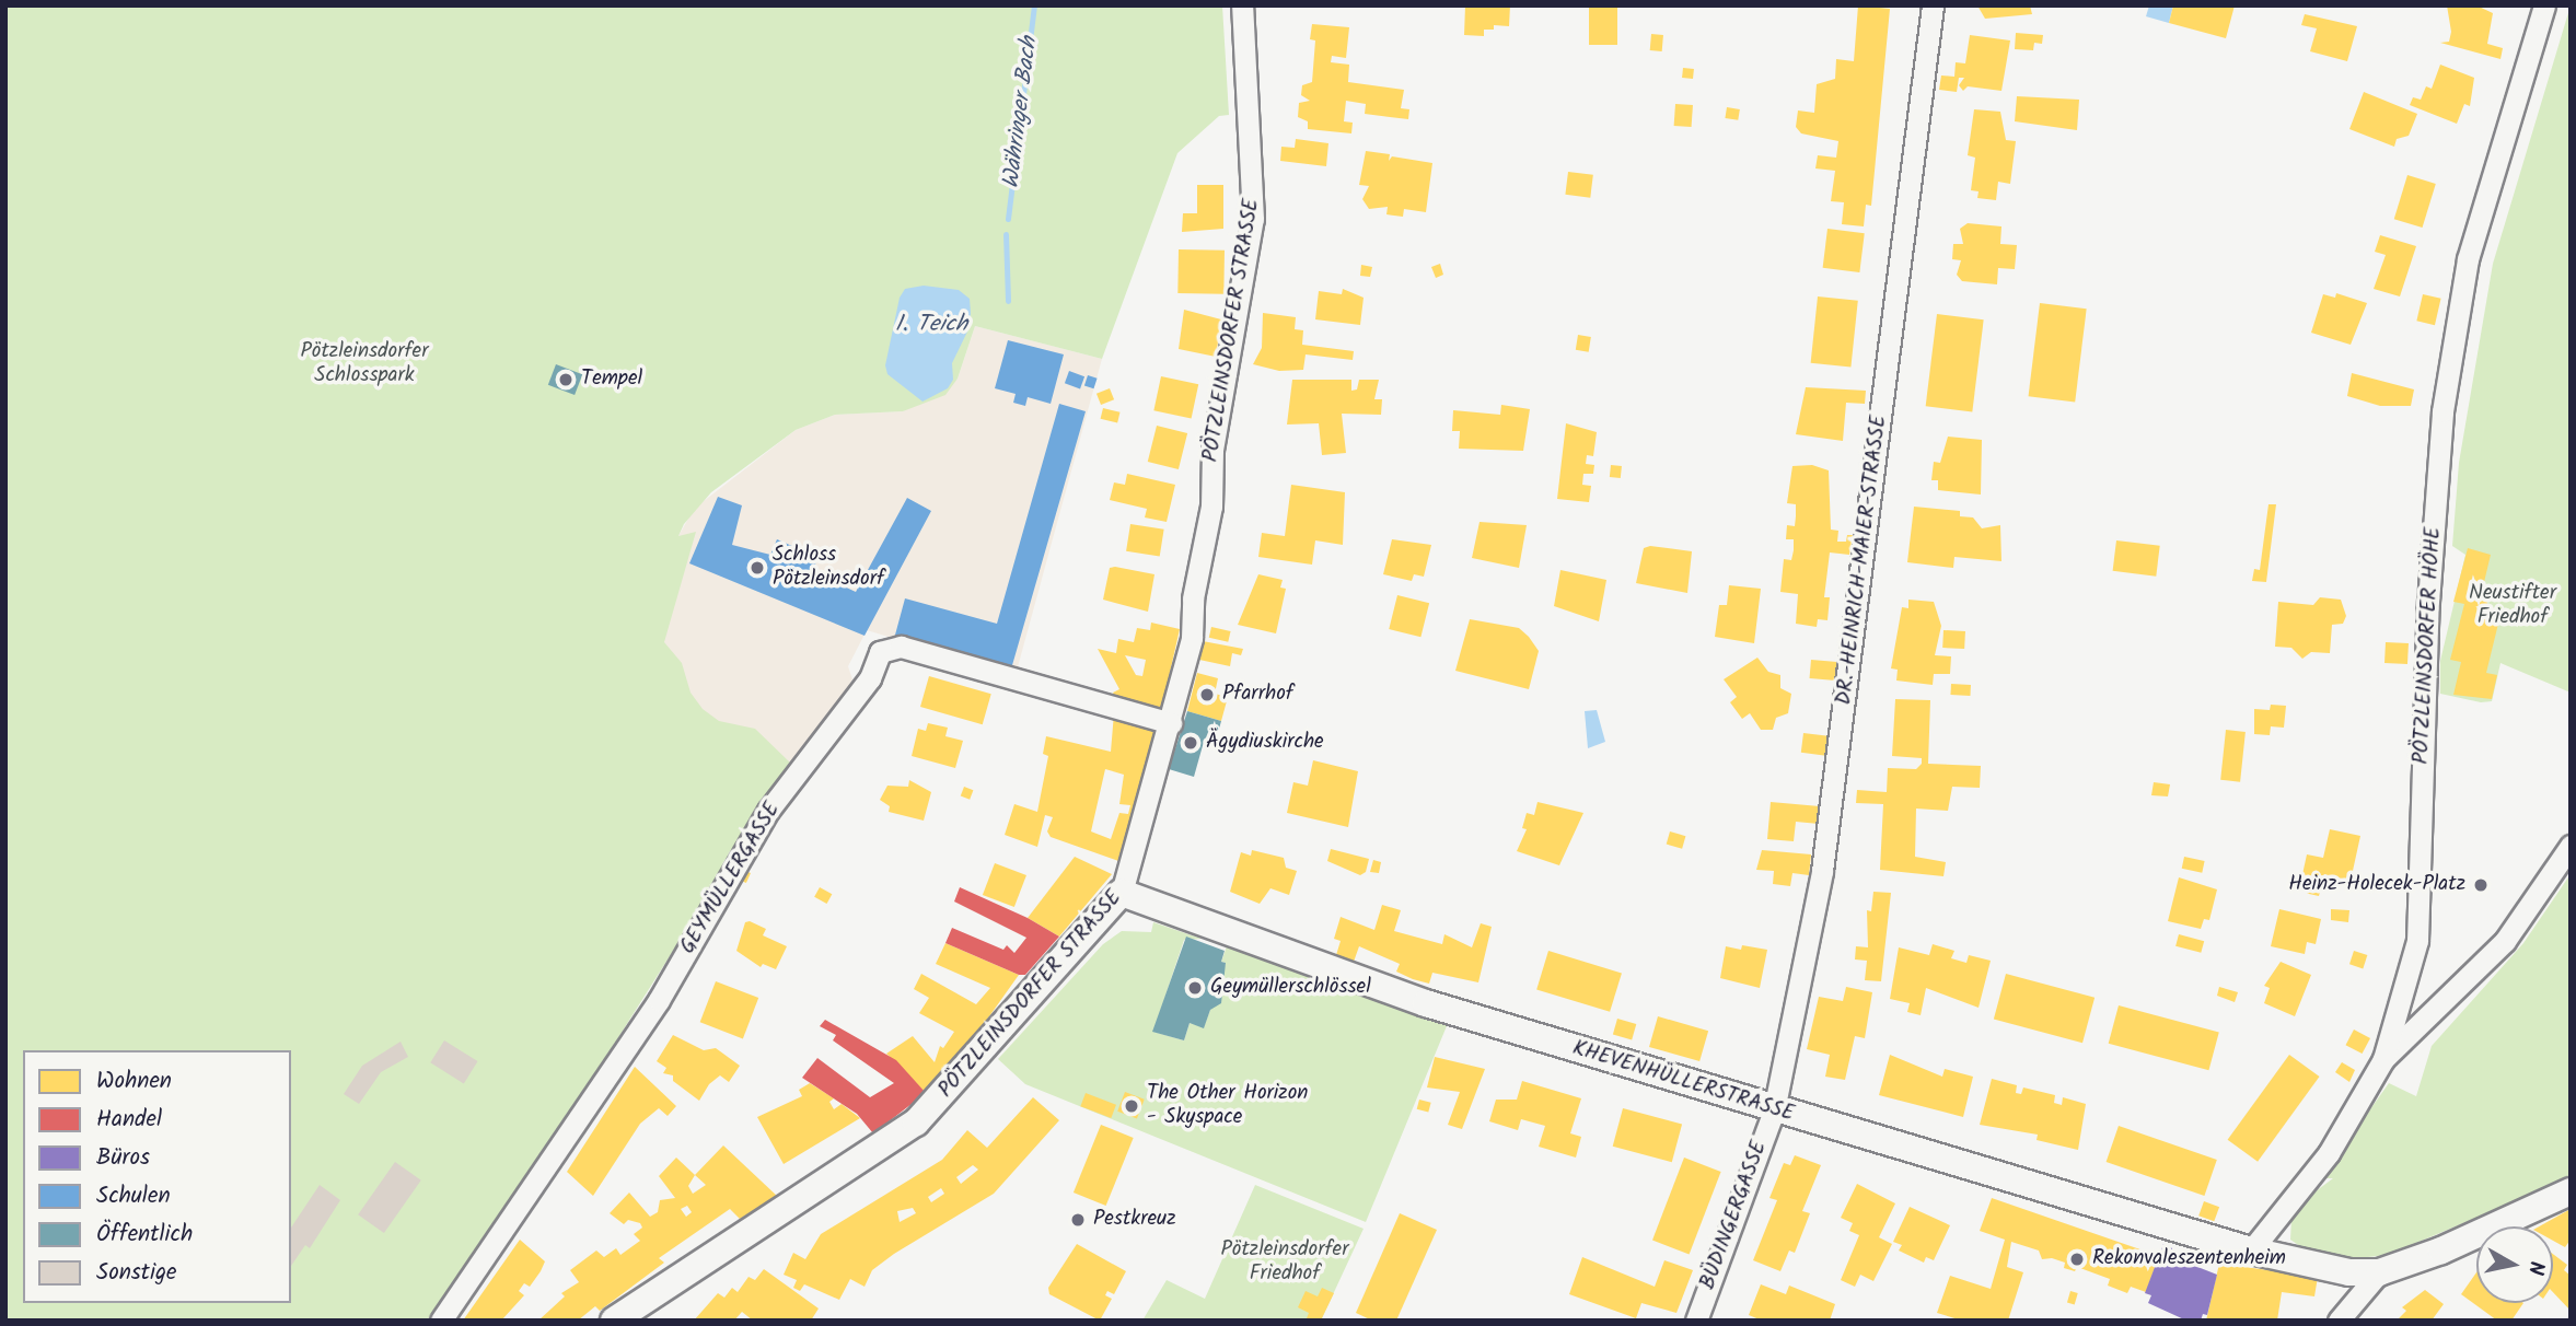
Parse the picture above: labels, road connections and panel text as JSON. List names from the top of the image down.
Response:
{
  "streets": {
    "street": [
      "PÖTZLEINSDORFER STRASSE",
      "DR.-HEINRICH-MAIER-STRASSE",
      "PÖTZLEINSDORFER HÖHE",
      "GEYMÜLLERGASSE",
      "KHEVENHÜLLERSTRASSE",
      "BÜDINGERGASSE"
    ]
  },
  "crossings": [
    ["PÖTZLEINSDORFER STRASSE", "GEYMÜLLERGASSE"],
    ["PÖTZLEINSDORFER STRASSE", "KHEVENHÜLLERSTRASSE"],
    ["DR.-HEINRICH-MAIER-STRASSE", "KHEVENHÜLLERSTRASSE"],
    ["DR.-HEINRICH-MAIER-STRASSE", "BÜDINGERGASSE"],
    ["PÖTZLEINSDORFER HÖHE", "KHEVENHÜLLERSTRASSE"],
    ["KHEVENHÜLLERSTRASSE", "BÜDINGERGASSE"]
  ],
  "water": ["Währinger Bach", "1. Teich"],
  "parks": ["Pötzleinsdorfer Schlosspark", "Neustifter Friedhof", "Pötzleinsdorfer Friedhof"],
  "places": [
    "Tempel",
    "Schloss Pötzleinsdorf",
    "Pfarrhof",
    "Ägydiuskirche",
    "Heinz-Holecek-Platz",
    "Geymüllerschlössel",
    "The Other Horizon - Skyspace",
    "Pestkreuz",
    "Rekonvaleszentenheim"
  ],
  "legend": [
    "Wohnen",
    "Handel",
    "Büros",
    "Schulen",
    "Öffentlich",
    "Sonstige"
  ],
  "north": "right"
}
